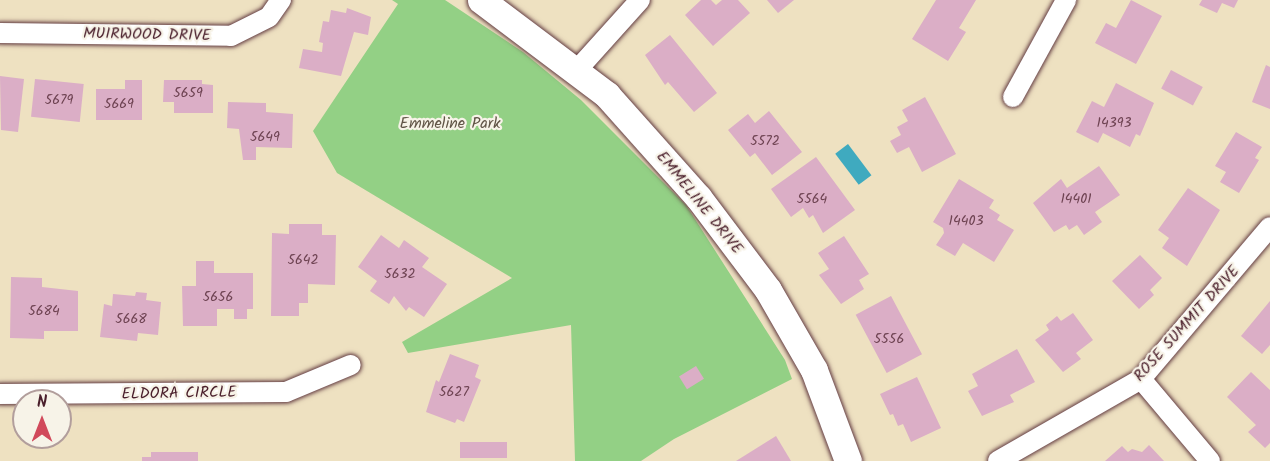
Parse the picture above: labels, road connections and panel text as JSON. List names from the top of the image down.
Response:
{
  "streets": {
    "street": [
      "MUIRWOOD DRIVE",
      "EMMELINE DRIVE",
      "ROSE SUMMIT DRIVE",
      "ELDORA CIRCLE"
    ]
  },
  "parks": ["Emmeline Park"],
  "house_numbers": [
    "5659",
    "5679",
    "5669",
    "14393",
    "5649",
    "5572",
    "5564",
    "14401",
    "14403",
    "5642",
    "5632",
    "5656",
    "5684",
    "5668",
    "5556",
    "5627"
  ],
  "north": "top"
}
